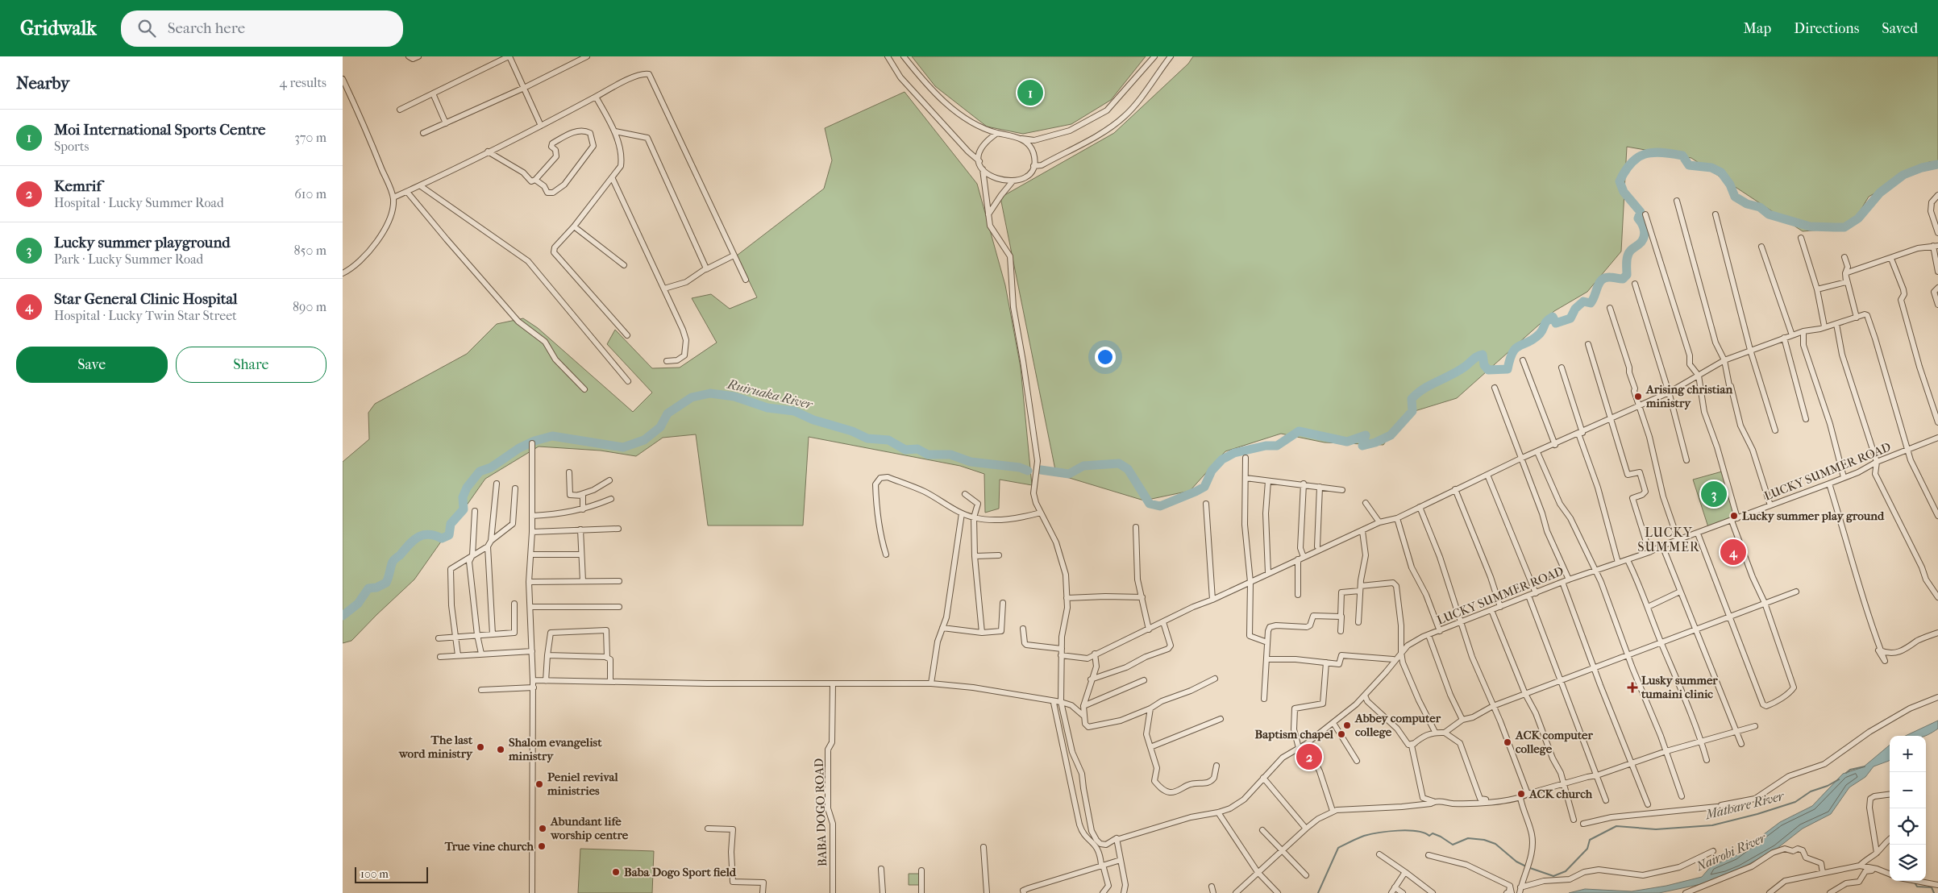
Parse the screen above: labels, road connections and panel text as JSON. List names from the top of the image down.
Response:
{
  "streets": {
    "street": ["LUCKY SUMMER ROAD", "BABA DOGO ROAD"]
  },
  "districts": ["LUCKY SUMMER"],
  "water": ["Ruiruaka River", "Mathare River", "Nairobi River"],
  "places": {
    "other": [
      "Arising christian ministry",
      "Lucky summer play ground",
      "Abbey computer college",
      "Baptism chapel",
      "ACK computer college",
      "The last word ministry",
      "Shalom evangelist ministry",
      "Peniel revival ministries",
      "ACK church",
      "Abundant life worship centre",
      "True vine church",
      "Baba Dogo Sport field"
    ],
    "health": ["Lusky summer tumaini clinic"]
  },
  "scale_bar": "100 m",
  "page": {
    "header": "Gridwalk",
    "search": "Search here",
    "nav": ["Map", "Directions", "Saved"],
    "heading": ["Nearby", "4 results"],
    "pins": [
      "1",
      "3",
      "4",
      "2"
    ],
    "list": [
      {
        "mark": "1",
        "name": "Moi International Sports Centre",
        "note": "Sports",
        "value": "370 m"
      },
      {
        "mark": "2",
        "name": "Kemrif",
        "note": "Hospital · Lucky Summer Road",
        "value": "610 m"
      },
      {
        "mark": "3",
        "name": "Lucky summer playground",
        "note": "Park · Lucky Summer Road",
        "value": "850 m"
      },
      {
        "mark": "4",
        "name": "Star General Clinic Hospital",
        "note": "Hospital · Lucky Twin Star Street",
        "value": "890 m"
      }
    ],
    "buttons": ["Save", "Share"],
    "map_buttons": ["+", "−"],
    "scale": "100 m"
  }
}
